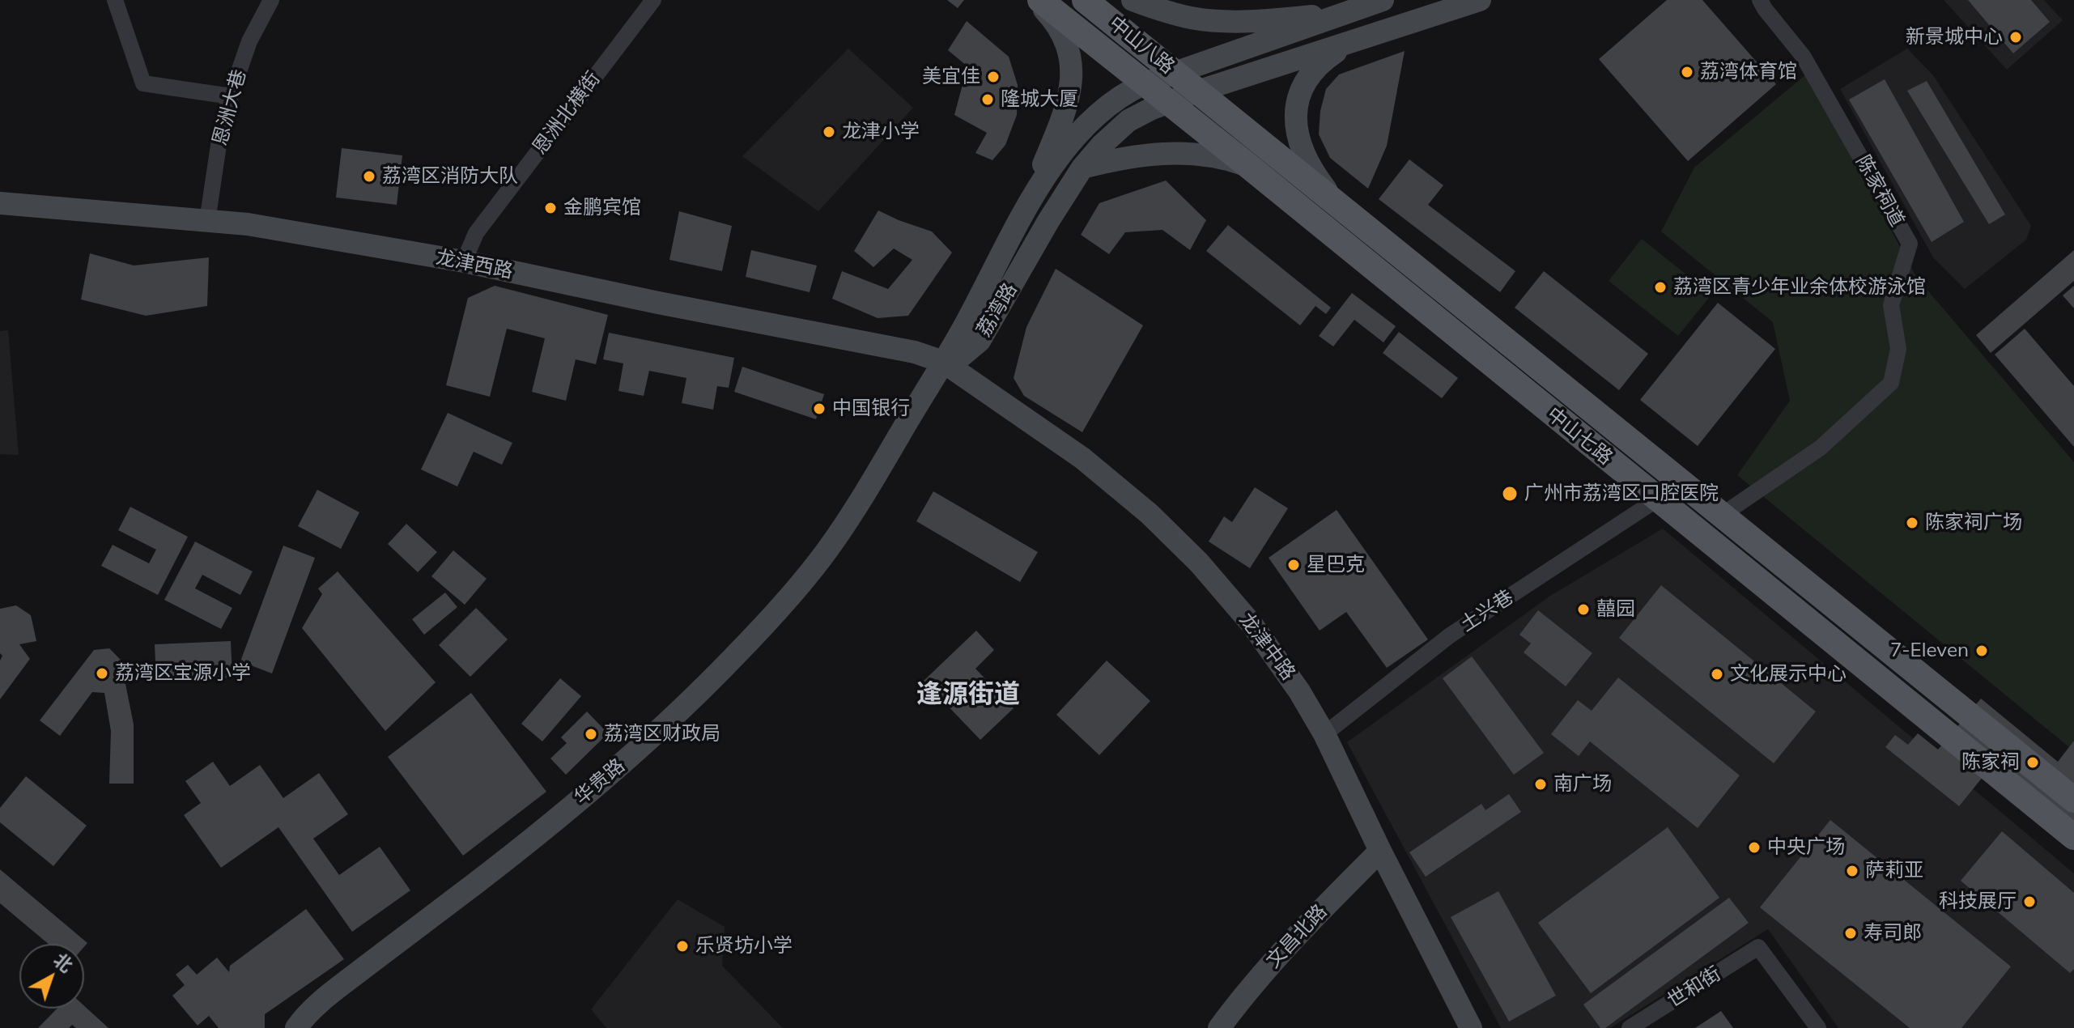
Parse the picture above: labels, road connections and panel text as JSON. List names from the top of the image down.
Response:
{
  "streets": {
    "main road": [
      "中山八路",
      "龙津西路",
      "荔湾路",
      "中山七路",
      "龙津中路",
      "华贵路",
      "文昌北路"
    ],
    "street": [
      "恩洲大巷",
      "恩洲北横街",
      "陈家祠道",
      "土兴巷",
      "世和街"
    ]
  },
  "crossings": [
    ["中山八路", "荔湾路"],
    ["中山八路", "中山七路"],
    ["恩洲大巷", "龙津西路"],
    ["恩洲北横街", "龙津西路"],
    ["陈家祠道", "中山七路"],
    ["龙津西路", "荔湾路"],
    ["龙津西路", "龙津中路"],
    ["龙津西路", "华贵路"],
    ["荔湾路", "中山七路"],
    ["荔湾路", "龙津中路"],
    ["荔湾路", "华贵路"],
    ["中山七路", "土兴巷"],
    ["土兴巷", "龙津中路"],
    ["龙津中路", "华贵路"],
    ["龙津中路", "文昌北路"]
  ],
  "districts": ["逢源街道"],
  "places": [
    "新景城中心",
    "荔湾体育馆",
    "美宜佳",
    "隆城大厦",
    "龙津小学",
    "荔湾区消防大队",
    "金鹏宾馆",
    "荔湾区青少年业余体校游泳馆",
    "中国银行",
    "广州市荔湾区口腔医院",
    "陈家祠广场",
    "星巴克",
    "囍园",
    "7-Eleven",
    "荔湾区宝源小学",
    "文化展示中心",
    "荔湾区财政局",
    "陈家祠",
    "南广场",
    "中央广场",
    "萨莉亚",
    "科技展厅",
    "寿司郎",
    "乐贤坊小学"
  ],
  "north": "top right"
}
